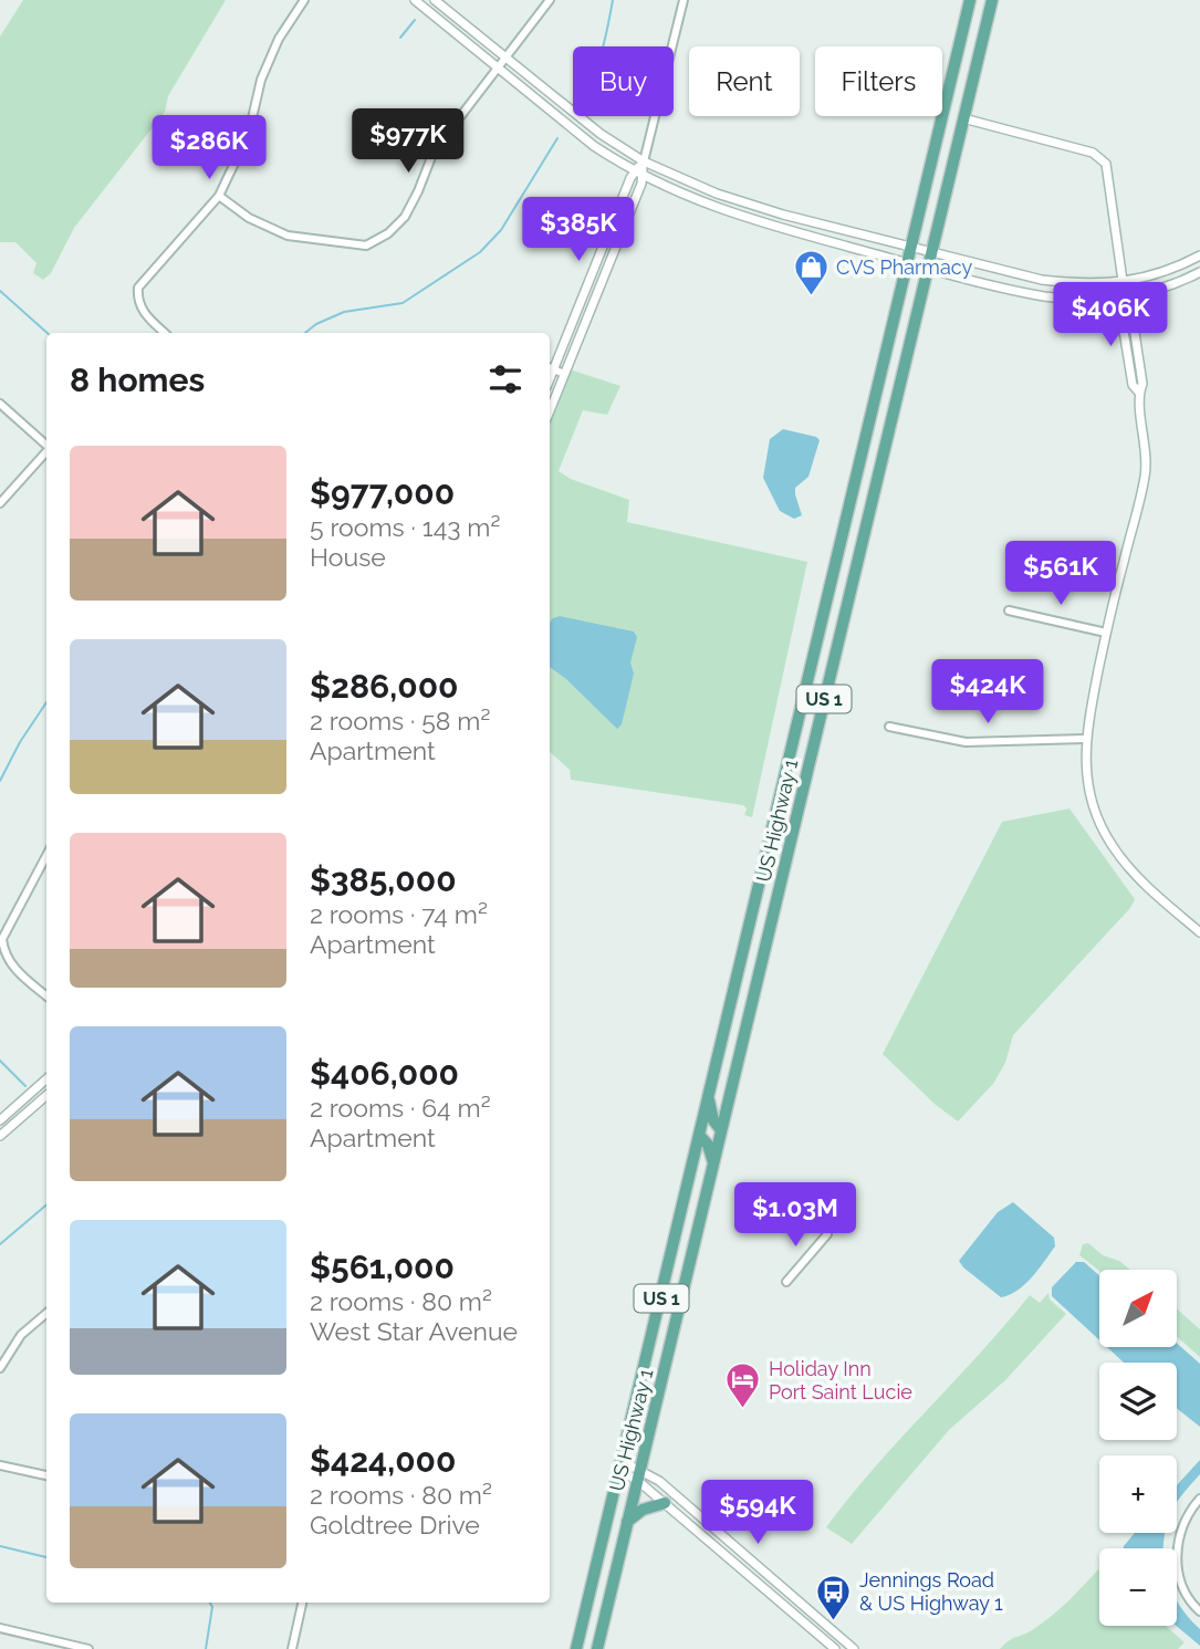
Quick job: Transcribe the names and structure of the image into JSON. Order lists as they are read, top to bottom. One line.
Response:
{"streets":{"main road":["US 1","US Highway 1"]},"places":{"shop":["CVS Pharmacy"],"hotel":["Holiday Inn Port Saint Lucie"],"bus stop":["Jennings Road & US Highway 1"]},"north":"top right","page":{"chip":["Buy","Rent","Filters"],"price":["$977K","$286K","$385K","$406K","$561K","$424K","$1.03M","$594K"],"heading":"8 homes","list":[{"name":"$977,000","note":"5 rooms · 143 m² · House"},{"name":"$286,000","note":"2 rooms · 58 m² · Apartment"},{"name":"$385,000","note":"2 rooms · 74 m² · Apartment"},{"name":"$406,000","note":"2 rooms · 64 m² · Apartment"},{"name":"$561,000","note":"2 rooms · 80 m² · West Star Avenue"},{"name":"$424,000","note":"2 rooms · 80 m² · Goldtree Drive"}],"map_buttons":["+","−"]}}
